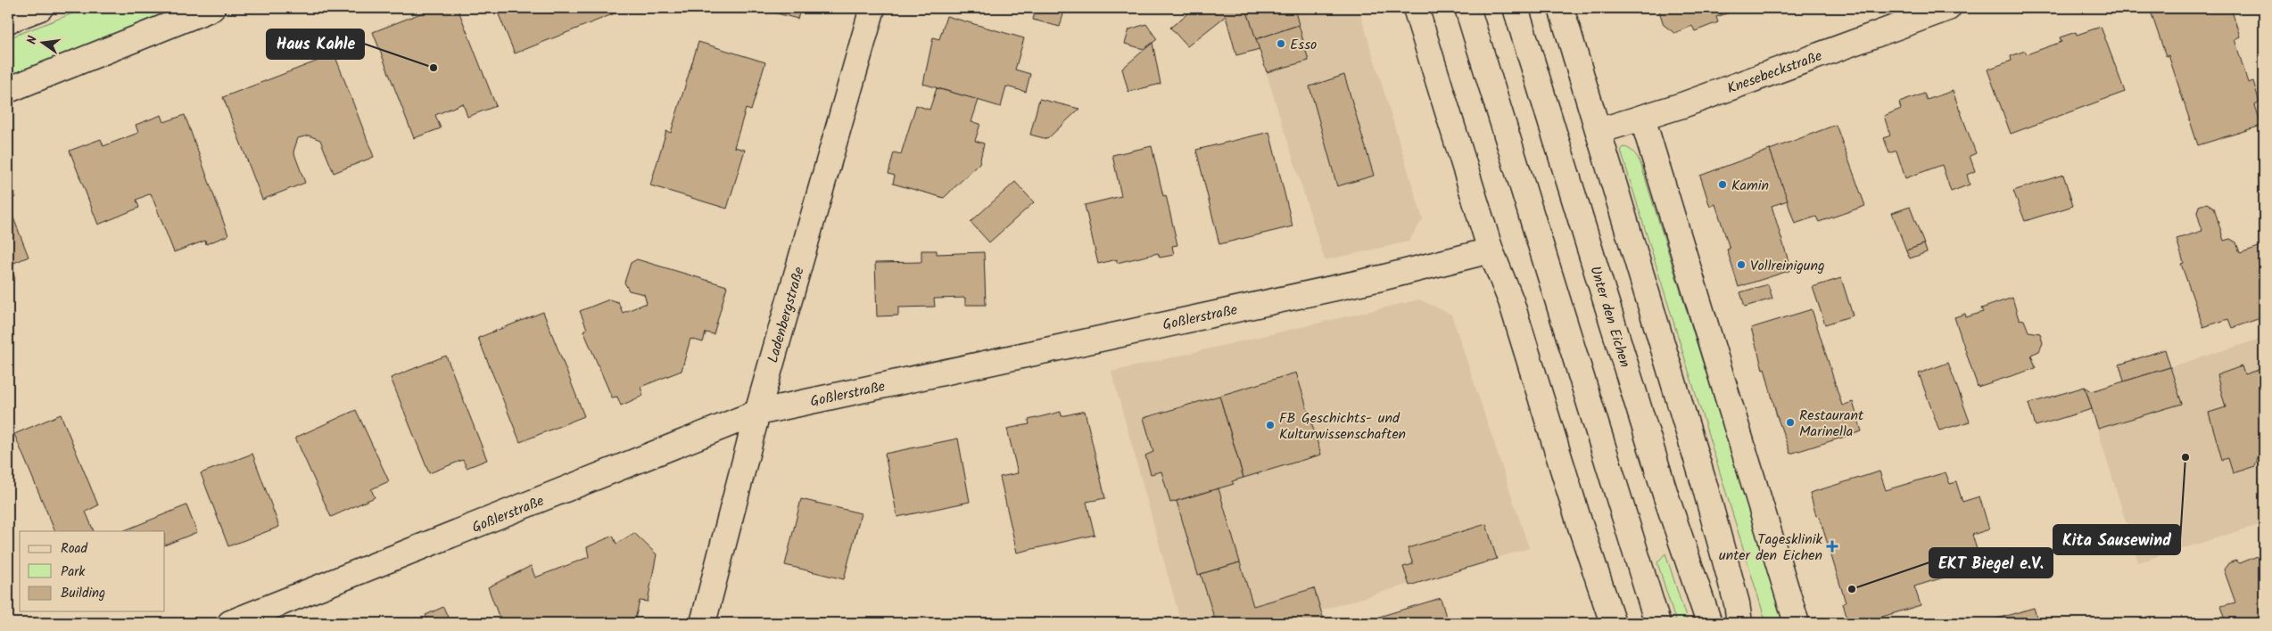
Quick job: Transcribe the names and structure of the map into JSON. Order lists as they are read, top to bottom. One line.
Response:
{"streets":{"street":["Knesebeckstraße","Ladenbergstraße","Goßlerstraße","Unter den Eichen"]},"crossings":[["Ladenbergstraße","Goßlerstraße"]],"places":{"other":["Esso","Haus Kahle","Kamin","Vollreinigung","Restaurant Marinella","FB Geschichts- und Kulturwissenschaften","Kita Sausewind","EKT Biegel e.V."],"health":["Tagesklinik unter den Eichen"]},"legend":["Road","Park","Building"],"north":"left"}
